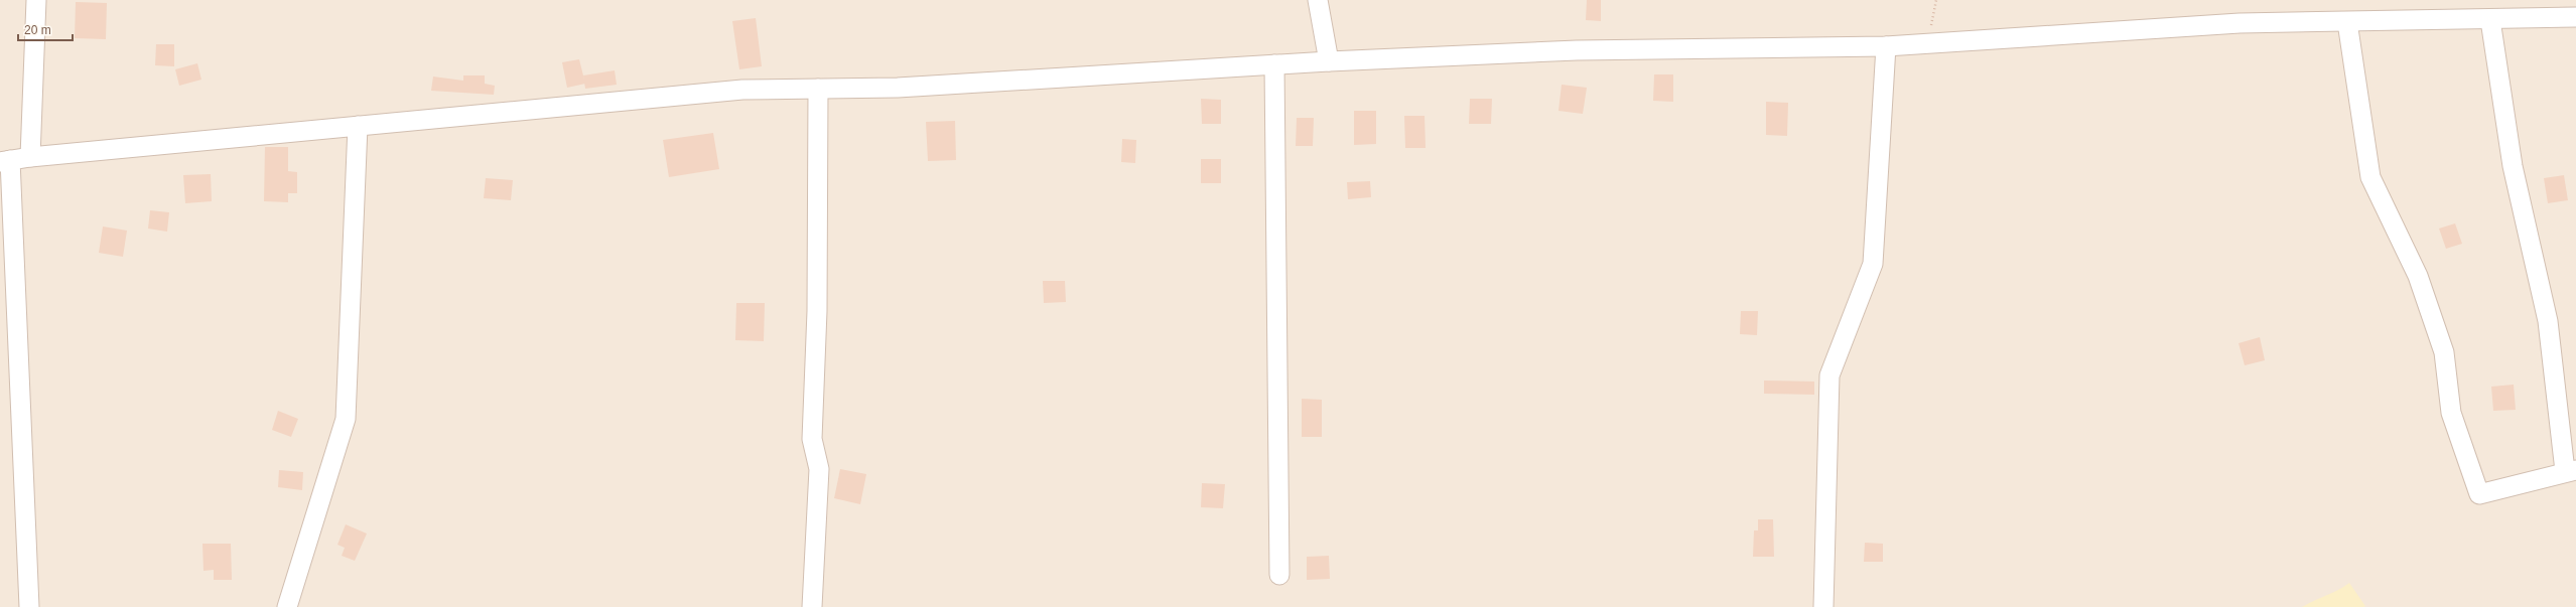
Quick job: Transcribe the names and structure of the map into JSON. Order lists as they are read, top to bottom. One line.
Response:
{"scale_bar":"20 m"}
